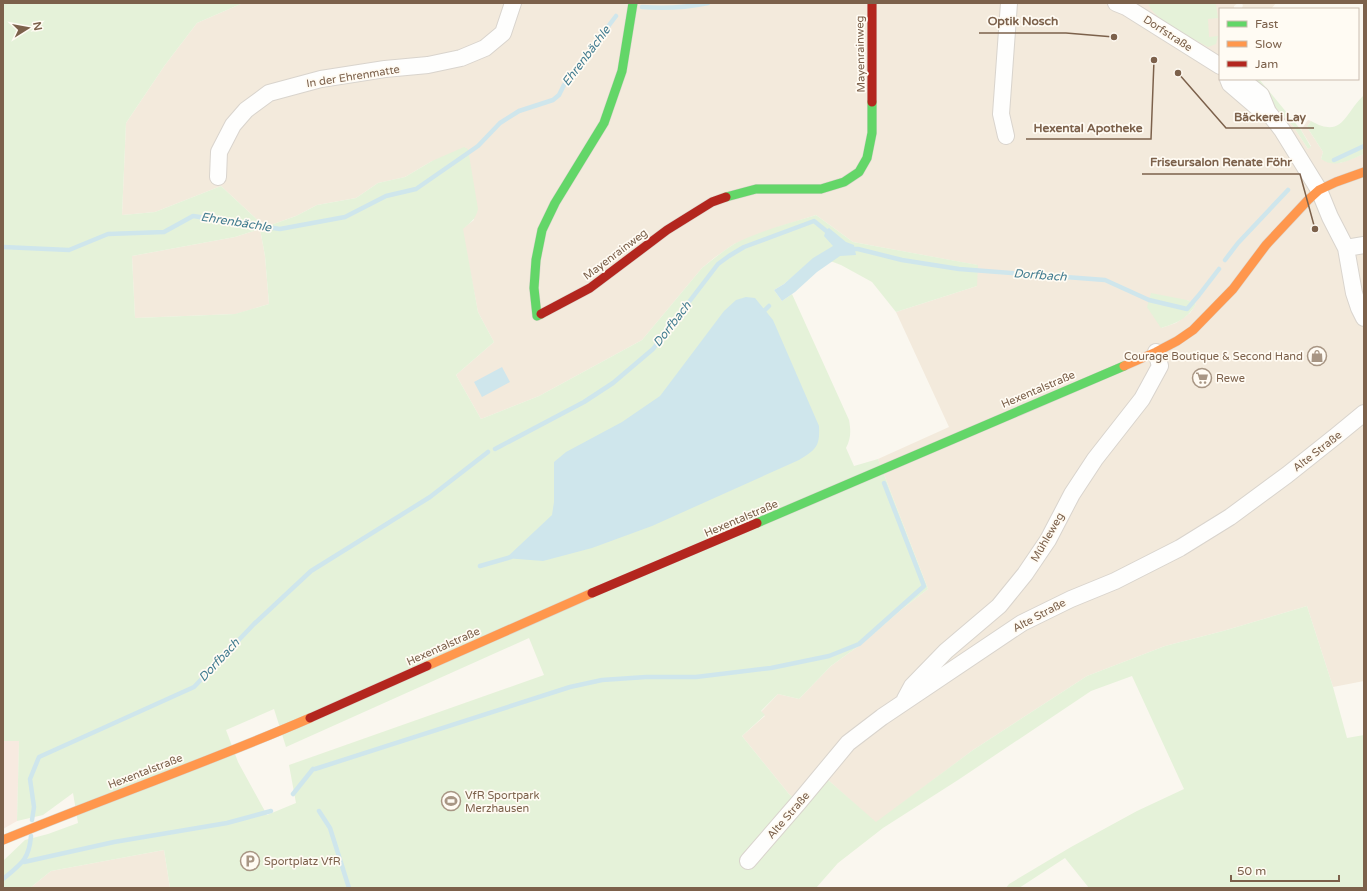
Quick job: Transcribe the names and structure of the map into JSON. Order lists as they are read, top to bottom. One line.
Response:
{"streets":{"main road":["Mayenrainweg","Hexentalstraße"],"street":["Dorfstraße","In der Ehrenmatte","Alte Straße","Mühleweg"]},"crossings":[["Hexentalstraße","Mühleweg"],["Alte Straße","Mühleweg"]],"water":["Ehrenbächle","Dorfbach"],"places":{"other":["Optik Nosch","Hexental Apotheke","Bäckerei Lay","Friseursalon Renate Föhr"],"shop":["Courage Boutique & Second Hand"],"supermarket":["Rewe"],"sports":["VfR Sportpark Merzhausen"],"parking":["Sportplatz VfR"]},"legend":["Fast","Slow","Jam"],"scale_bar":"50 m","north":"right"}
